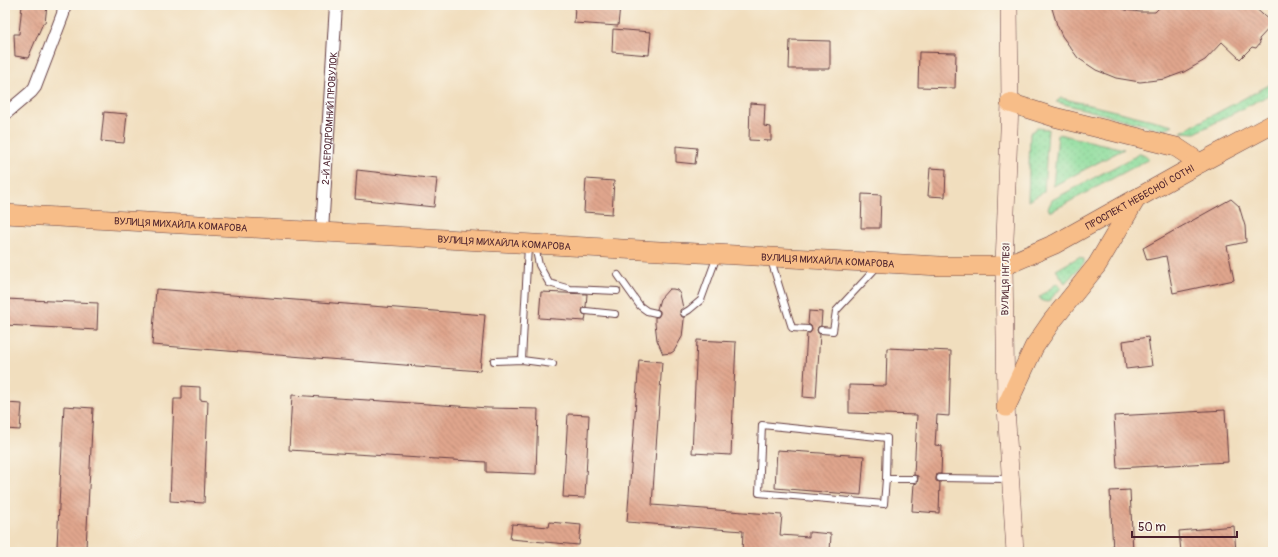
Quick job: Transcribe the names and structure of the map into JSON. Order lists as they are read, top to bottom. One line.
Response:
{"streets":{"main road":["ПРОСПЕКТ НЕБЕСНОЇ СОТНІ","ВУЛИЦЯ МИХАЙЛА КОМАРОВА","ВУЛИЦЯ ІНГЛЕЗІ"],"street":["2-Й АЕРОДРОМНИЙ ПРОВУЛОК"]},"crossings":[["2-Й АЕРОДРОМНИЙ ПРОВУЛОК","ВУЛИЦЯ МИХАЙЛА КОМАРОВА"],["ПРОСПЕКТ НЕБЕСНОЇ СОТНІ","ВУЛИЦЯ МИХАЙЛА КОМАРОВА"],["ПРОСПЕКТ НЕБЕСНОЇ СОТНІ","ВУЛИЦЯ ІНГЛЕЗІ"],["ВУЛИЦЯ МИХАЙЛА КОМАРОВА","ВУЛИЦЯ ІНГЛЕЗІ"]],"scale_bar":"50 m"}
